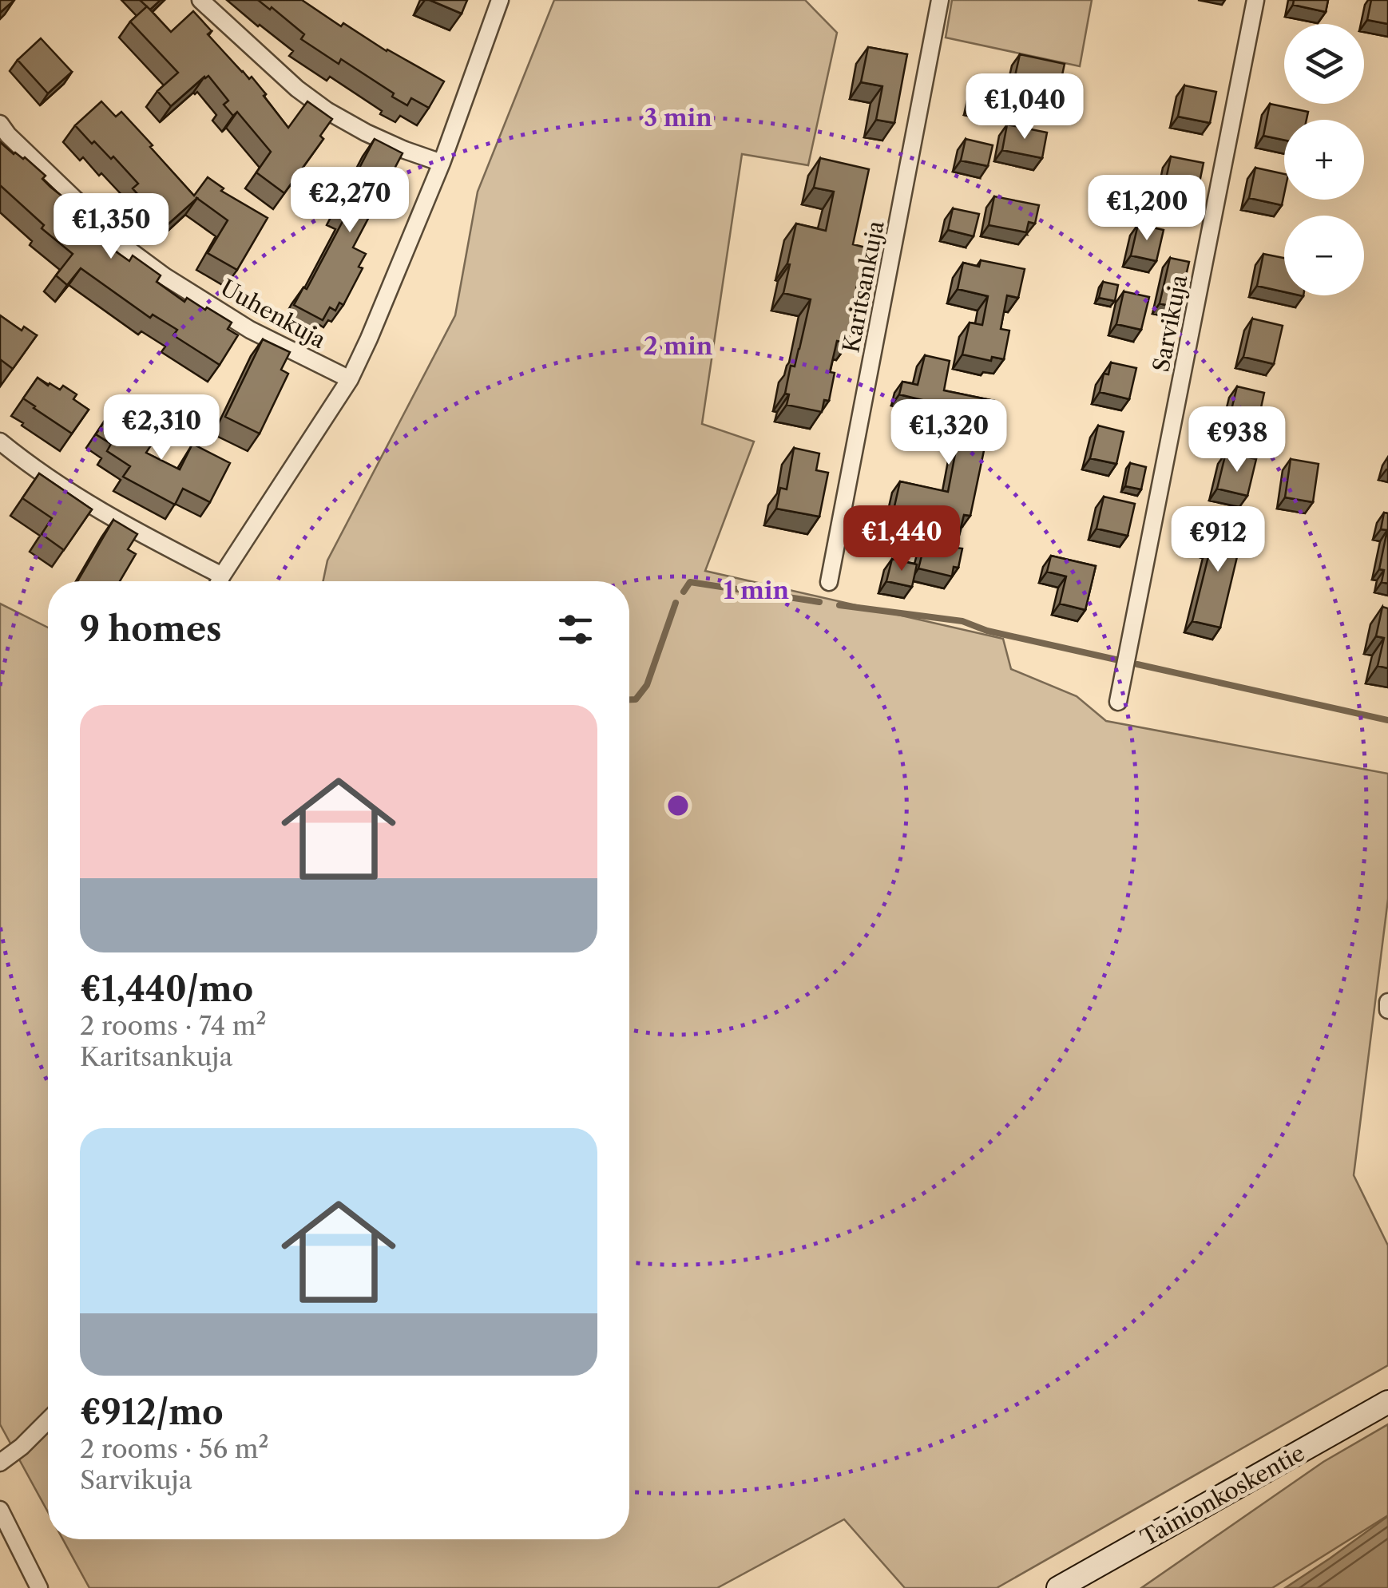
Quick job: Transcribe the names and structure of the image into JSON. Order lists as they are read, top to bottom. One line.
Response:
{"streets":{"main road":["Tainionkoskentie"],"street":["Karitsankuja","Uuhenkuja","Sarvikuja"]},"page":{"map_buttons":["+","−"],"price":["€1,040","€2,270","€1,200","€1,350","€2,310","€1,320","€938","€1,440","€912"],"heading":"9 homes","list":[{"name":"€1,440/mo","note":"2 rooms · 74 m² · Karitsankuja"},{"name":"€912/mo","note":"2 rooms · 56 m² · Sarvikuja"}]},"rings":["3 min","2 min","1 min"]}
